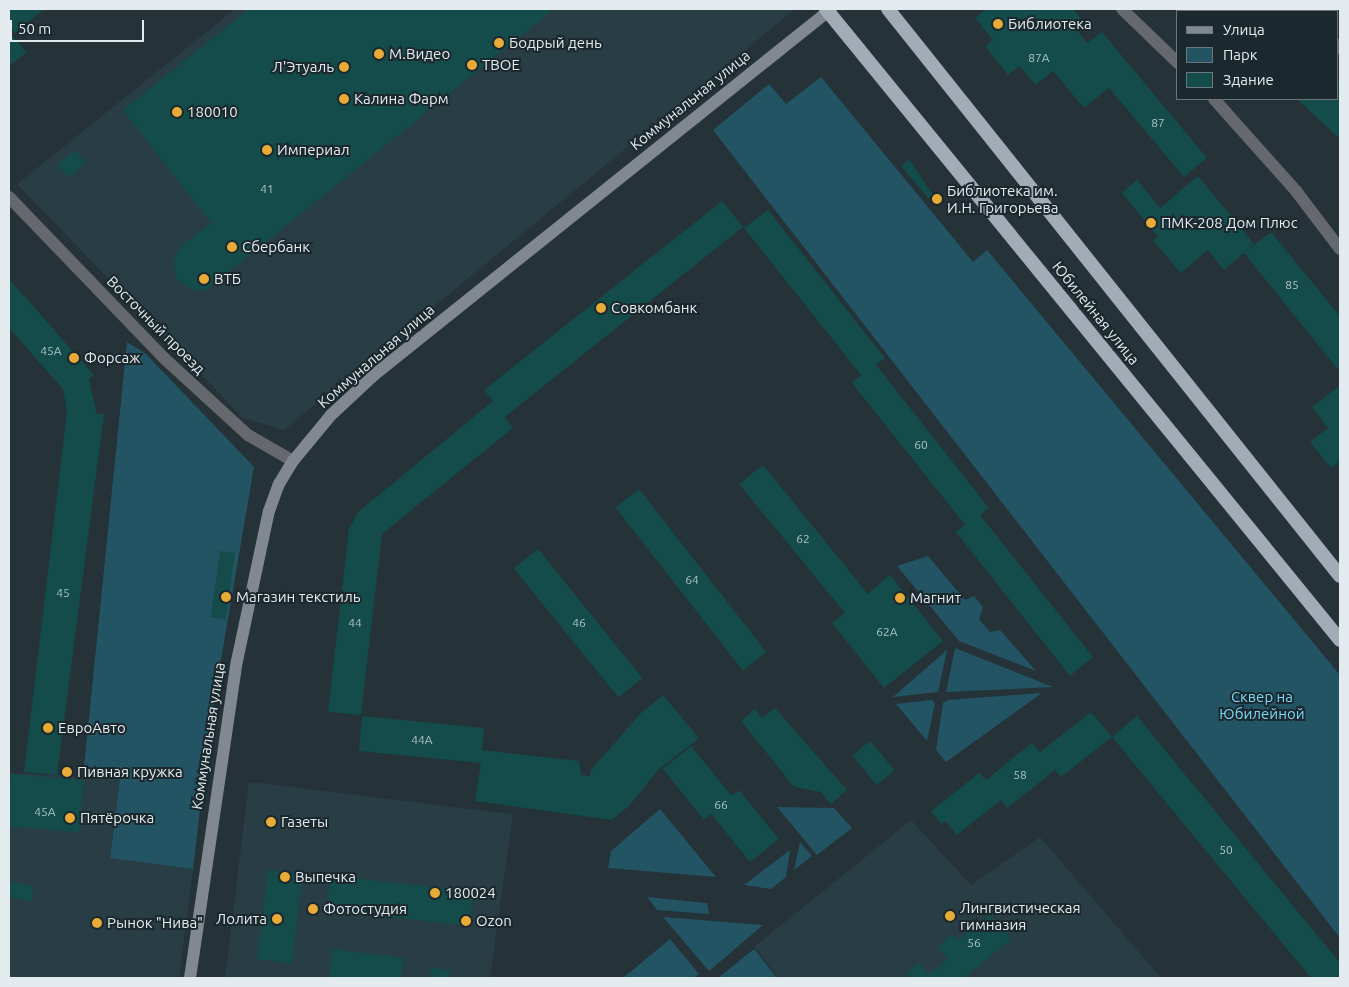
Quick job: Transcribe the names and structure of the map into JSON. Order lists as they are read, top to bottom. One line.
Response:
{"streets":{"highway":["Юбилейная улица"],"main road":["Коммунальная улица"],"street":["Восточный проезд"]},"crossings":[["Коммунальная улица","Юбилейная улица"],["Коммунальная улица","Восточный проезд"]],"parks":["Сквер на Юбилейной"],"places":["Библиотека","Бодрый день","М.Видео","ТВОЕ","Л'Этуаль","Калина Фарм","180010","Империал","Библиотека им. И.Н. Григорьева","ПМК-208 Дом Плюс","Сбербанк","ВТБ","Совкомбанк","Форсаж","Магазин текстиль","Магнит","ЕвроАвто","Пивная кружка","Пятёрочка","Газеты","Выпечка","180024","Фотостудия","Лингвистическая гимназия","Лолита","Ozon","Рынок \"Нива\""],"house_numbers":["87А","87","41","85","45А","60","62","64","45","44","46","62А","44А","58","66","45А","50","56"],"legend":["Улица","Парк","Здание"],"scale_bar":"50 m"}
